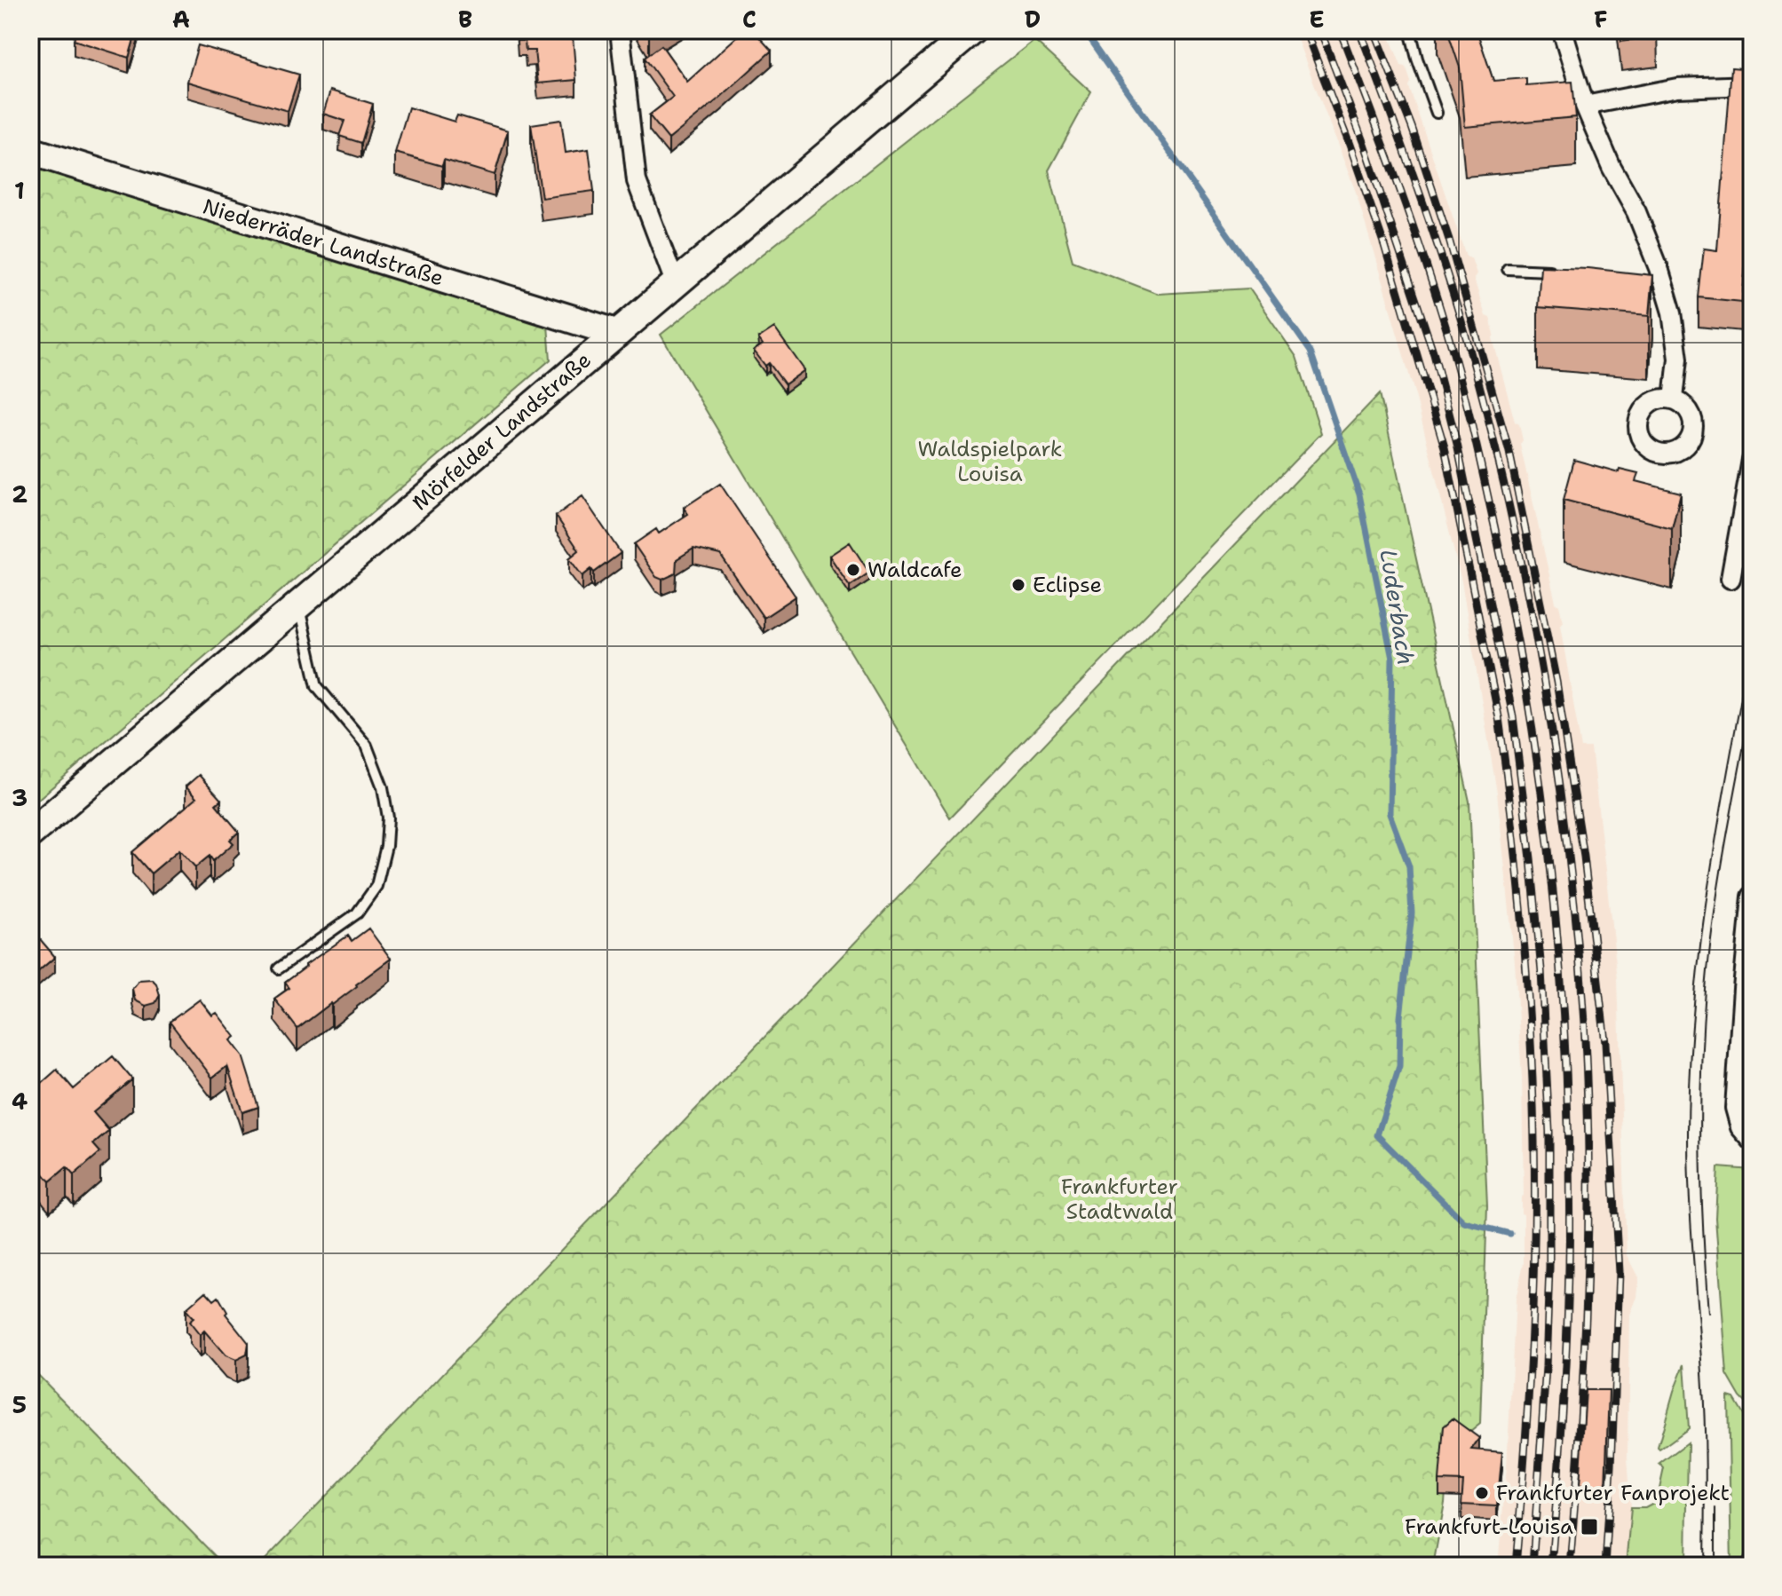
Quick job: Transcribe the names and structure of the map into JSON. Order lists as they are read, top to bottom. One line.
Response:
{"streets":{"main road":["Niederräder Landstraße","Mörfelder Landstraße"]},"crossings":[["Niederräder Landstraße","Mörfelder Landstraße"]],"water":["Luderbach"],"parks":["Waldspielpark Louisa","Frankfurter Stadtwald"],"places":{"other":["Waldcafe","Eclipse","Frankfurter Fanprojekt"],"transit":["Frankfurt-Louisa"]},"grid":{"columns":["A","B","C","D","E","F"],"rows":["1","2","3","4","5"]}}
